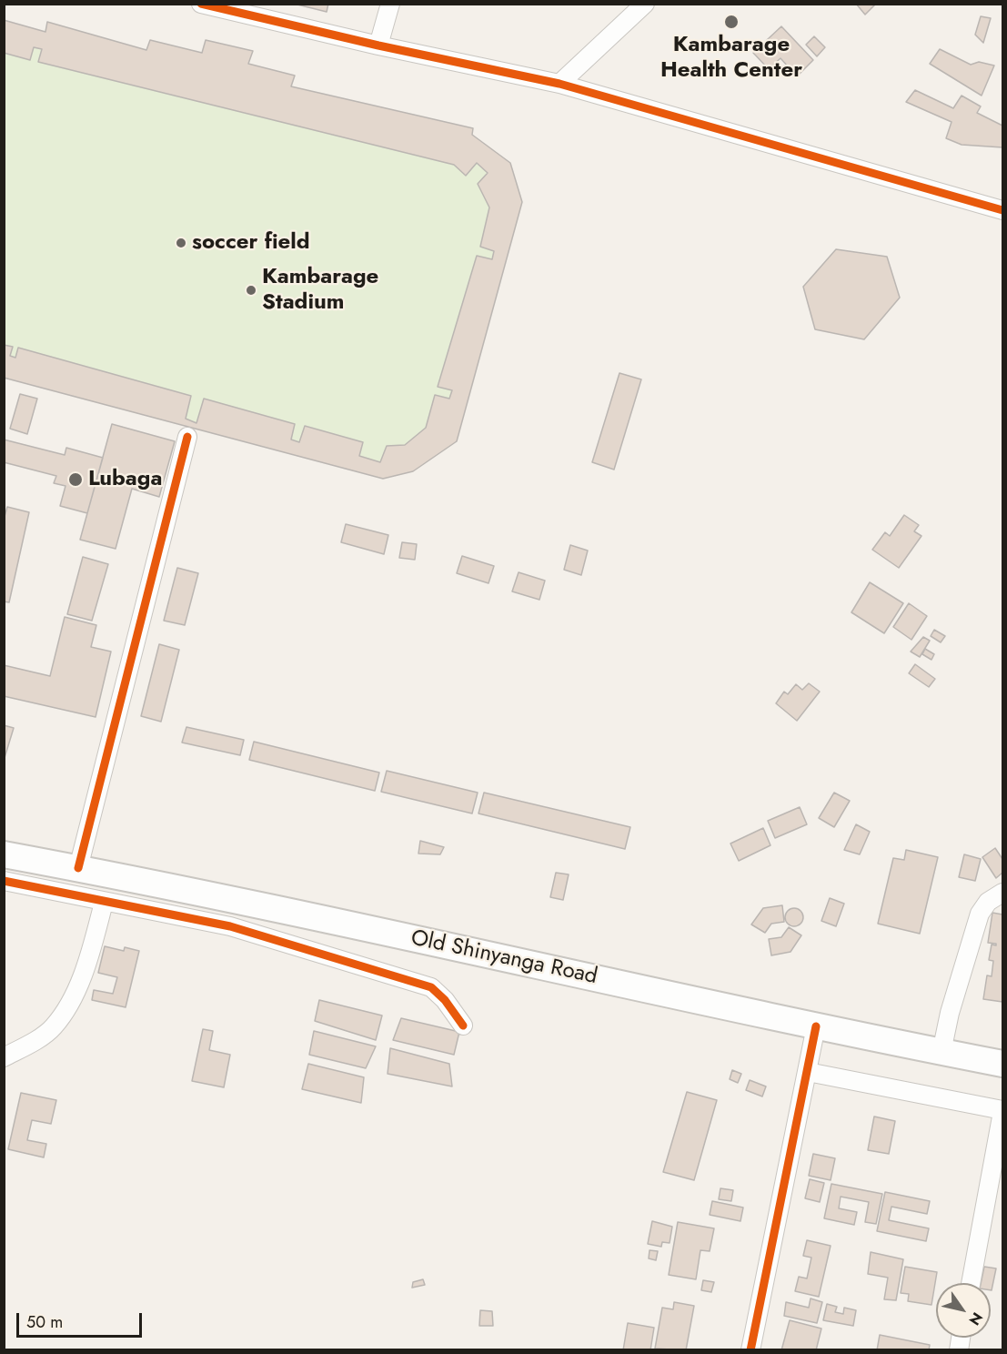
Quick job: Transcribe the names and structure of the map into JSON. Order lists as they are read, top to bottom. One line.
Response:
{"streets":{"main road":["Old Shinyanga Road"]},"places":["Kambarage Health Center","soccer field","Kambarage Stadium","Lubaga"],"scale_bar":"50 m","north":"bottom right"}
